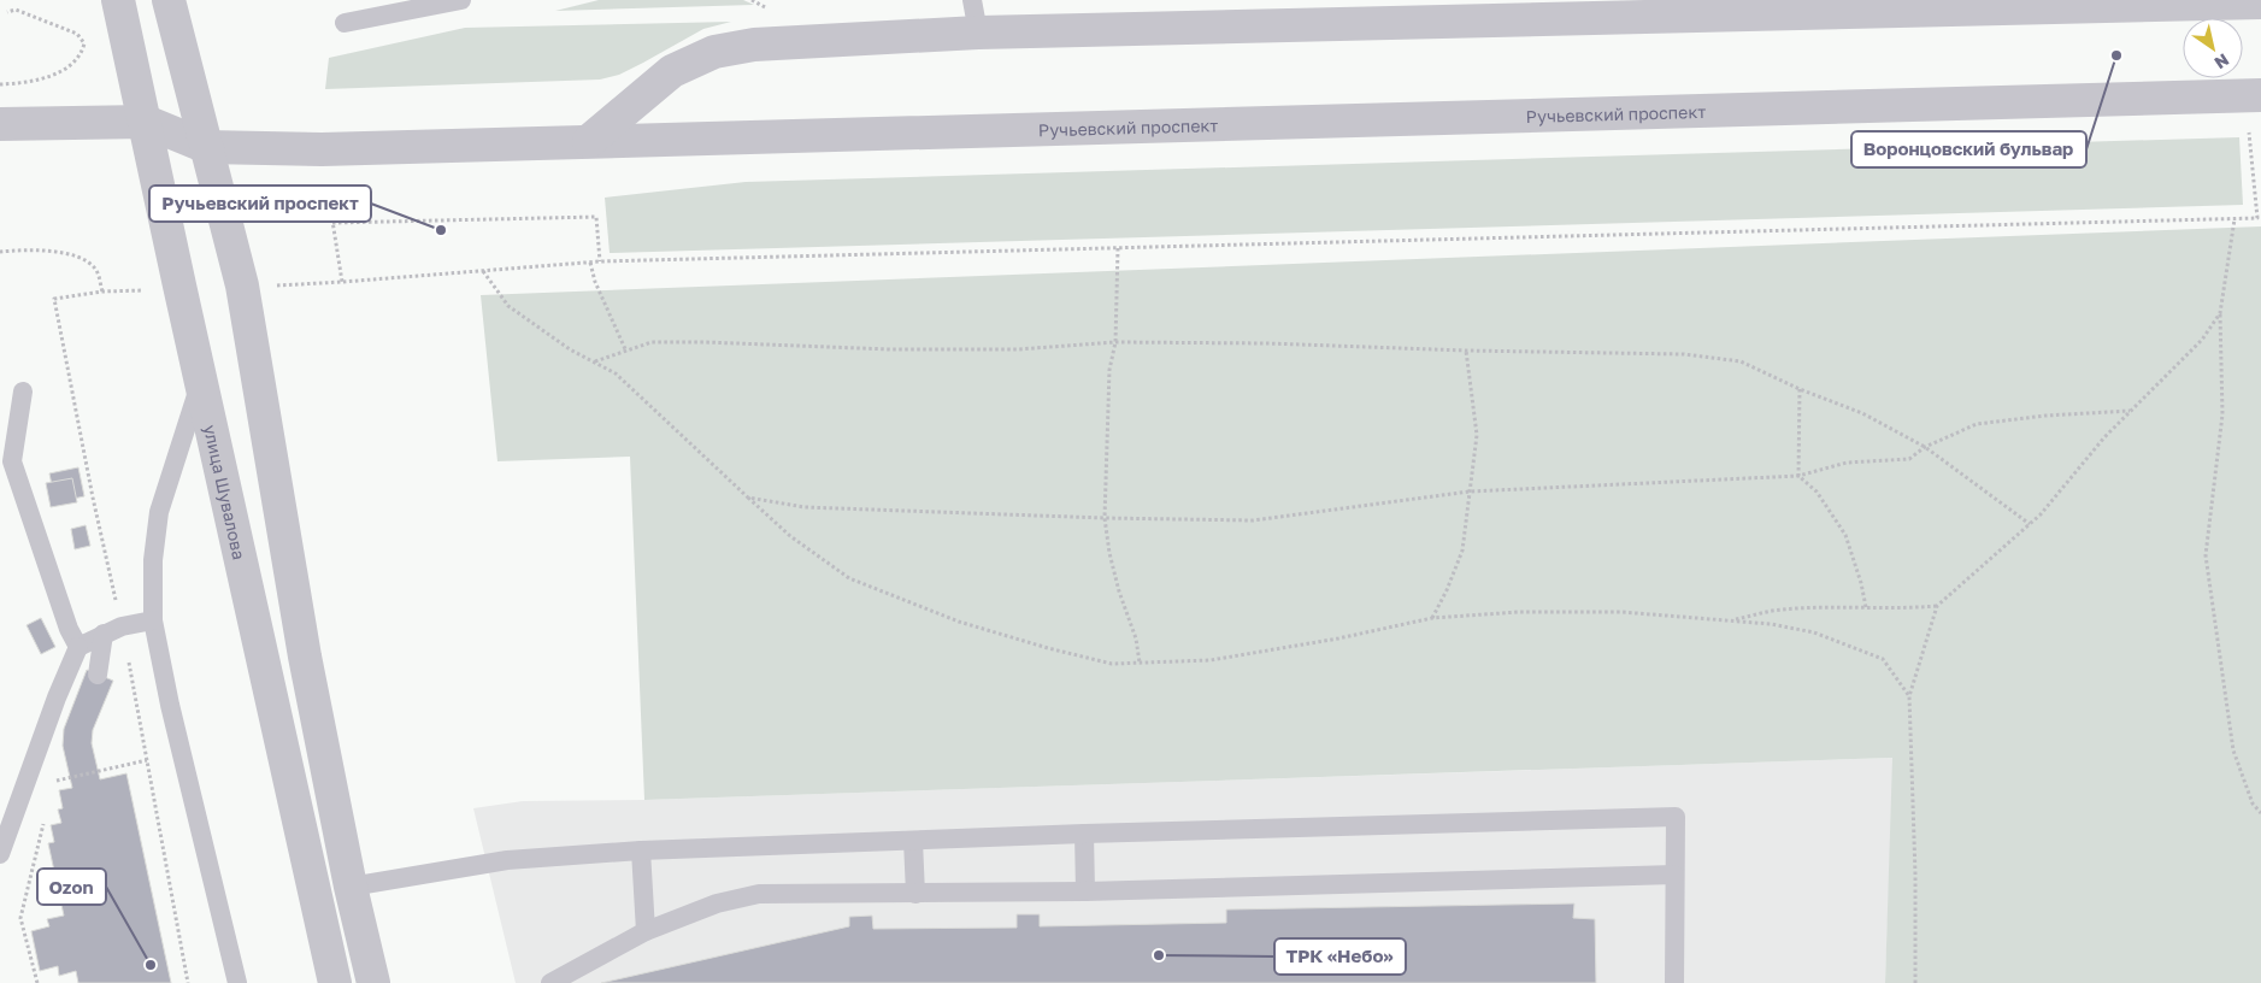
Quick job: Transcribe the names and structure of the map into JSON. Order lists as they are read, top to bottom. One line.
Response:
{"streets":{"street":["Ручьевский проспект","улица Шувалова"]},"crossings":[["Ручьевский проспект","улица Шувалова"]],"places":["Воронцовский бульвар","Ручьевский проспект","ТРК «Небо»","Ozon"],"north":"bottom right"}
